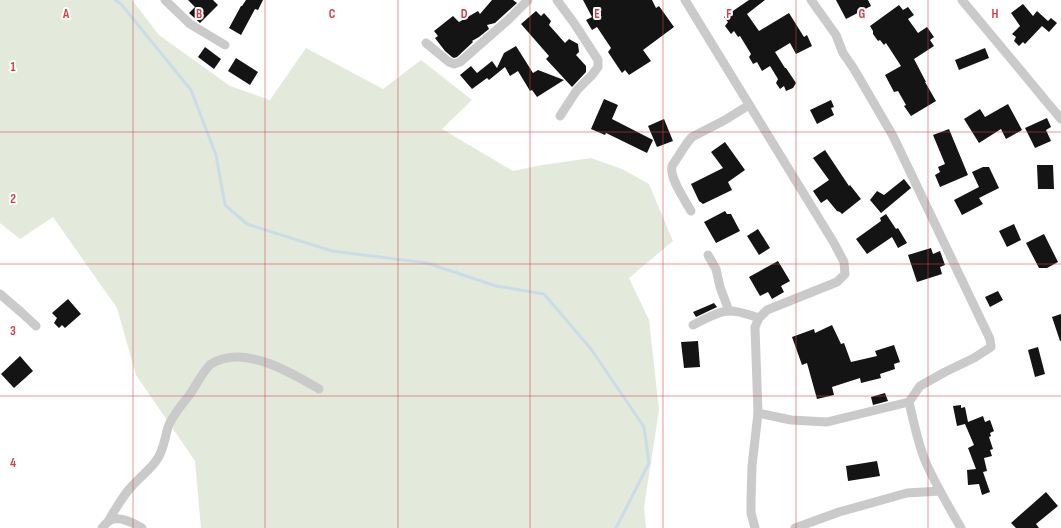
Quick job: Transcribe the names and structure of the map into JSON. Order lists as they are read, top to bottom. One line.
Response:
{"grid":{"columns":["A","B","C","D","E","F","G","H"],"rows":["1","2","3","4"]}}
